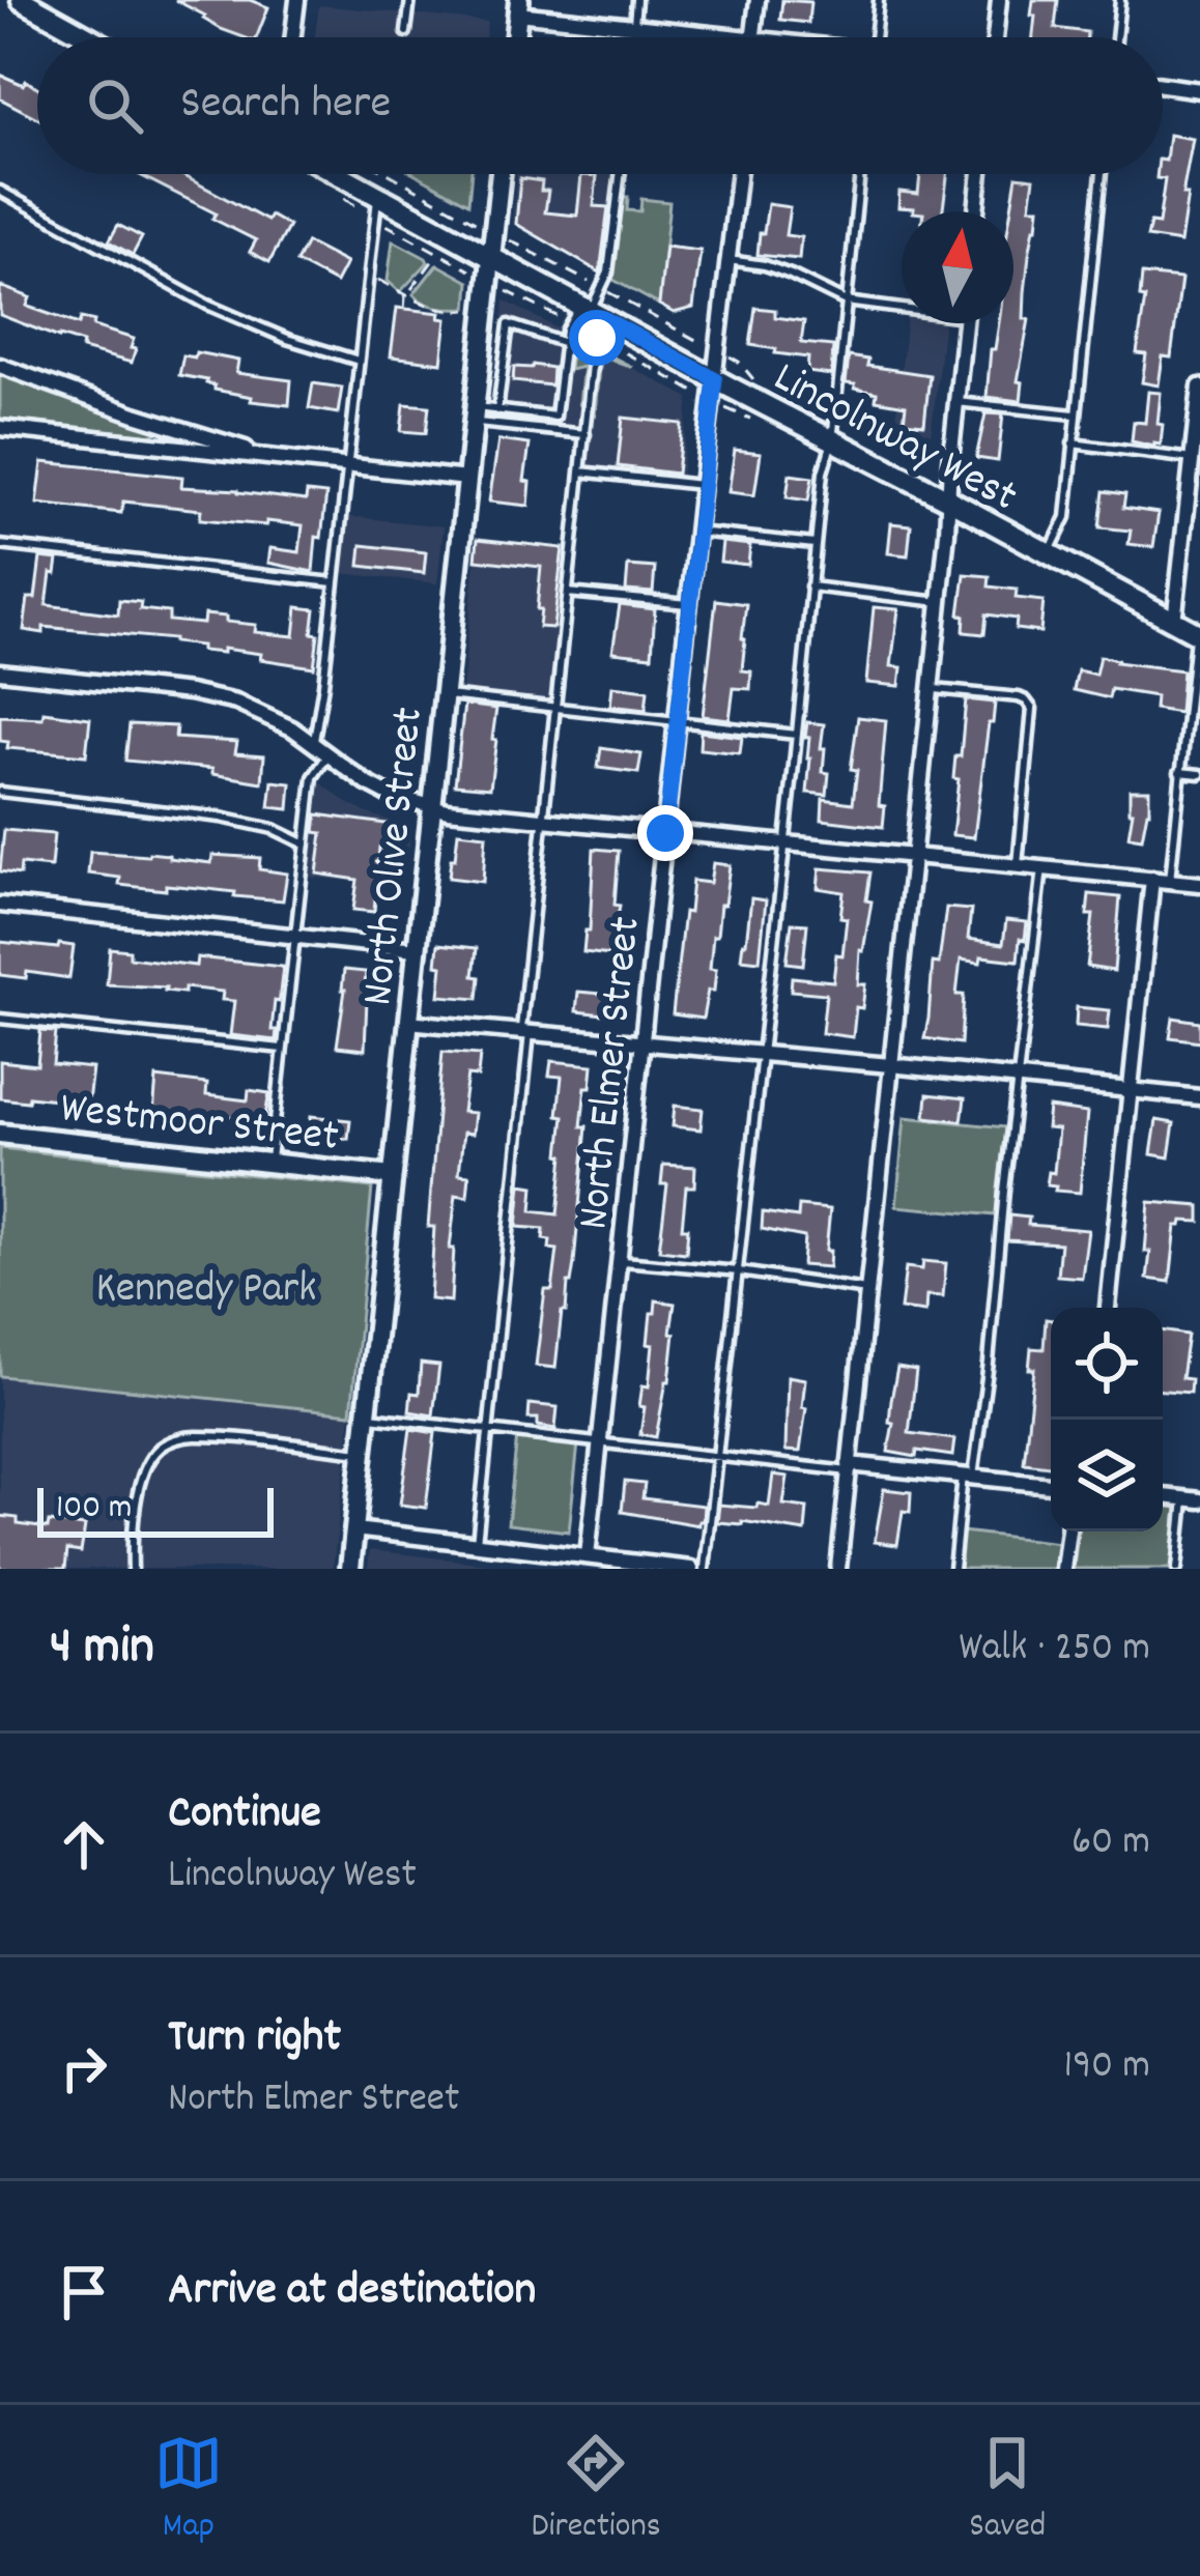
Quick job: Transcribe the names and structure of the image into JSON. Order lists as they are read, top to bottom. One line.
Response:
{"streets":{"main road":["Lincolnway West"],"street":["North Olive Street","North Elmer Street","Westmoor Street"]},"crossings":[["Lincolnway West","North Olive Street"],["Lincolnway West","North Elmer Street"],["North Olive Street","Westmoor Street"]],"parks":["Kennedy Park"],"scale_bar":"100 m","north":"top","page":{"search":"Search here","scale":"100 m","heading":["4 min","Walk · 250 m"],"list":[["Continue","Lincolnway West","60 m"],["Turn right","North Elmer Street","190 m"],"Arrive at destination"],"nav":["Map","Directions","Saved"]}}
